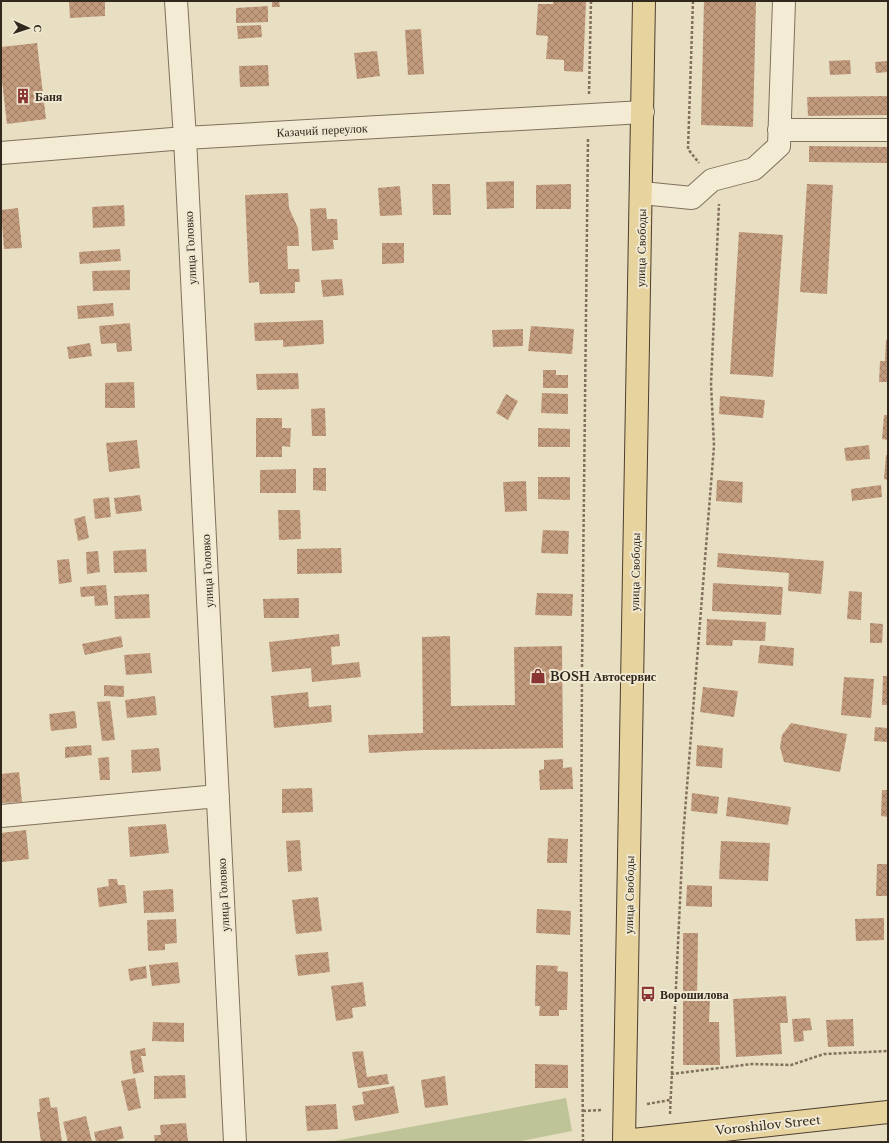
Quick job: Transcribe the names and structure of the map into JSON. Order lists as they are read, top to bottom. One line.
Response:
{"streets":{"main road":["улица Свободы","Voroshilov Street"],"street":["Казачий переулок","улица Головко"]},"crossings":[["Казачий переулок","улица Головко"],["Казачий переулок","улица Свободы"],["улица Свободы","Voroshilov Street"]],"places":{"building":["Баня"],"shop":["BOSH Автосервис"],"bus stop":["Ворошилова"]},"north":"right"}
